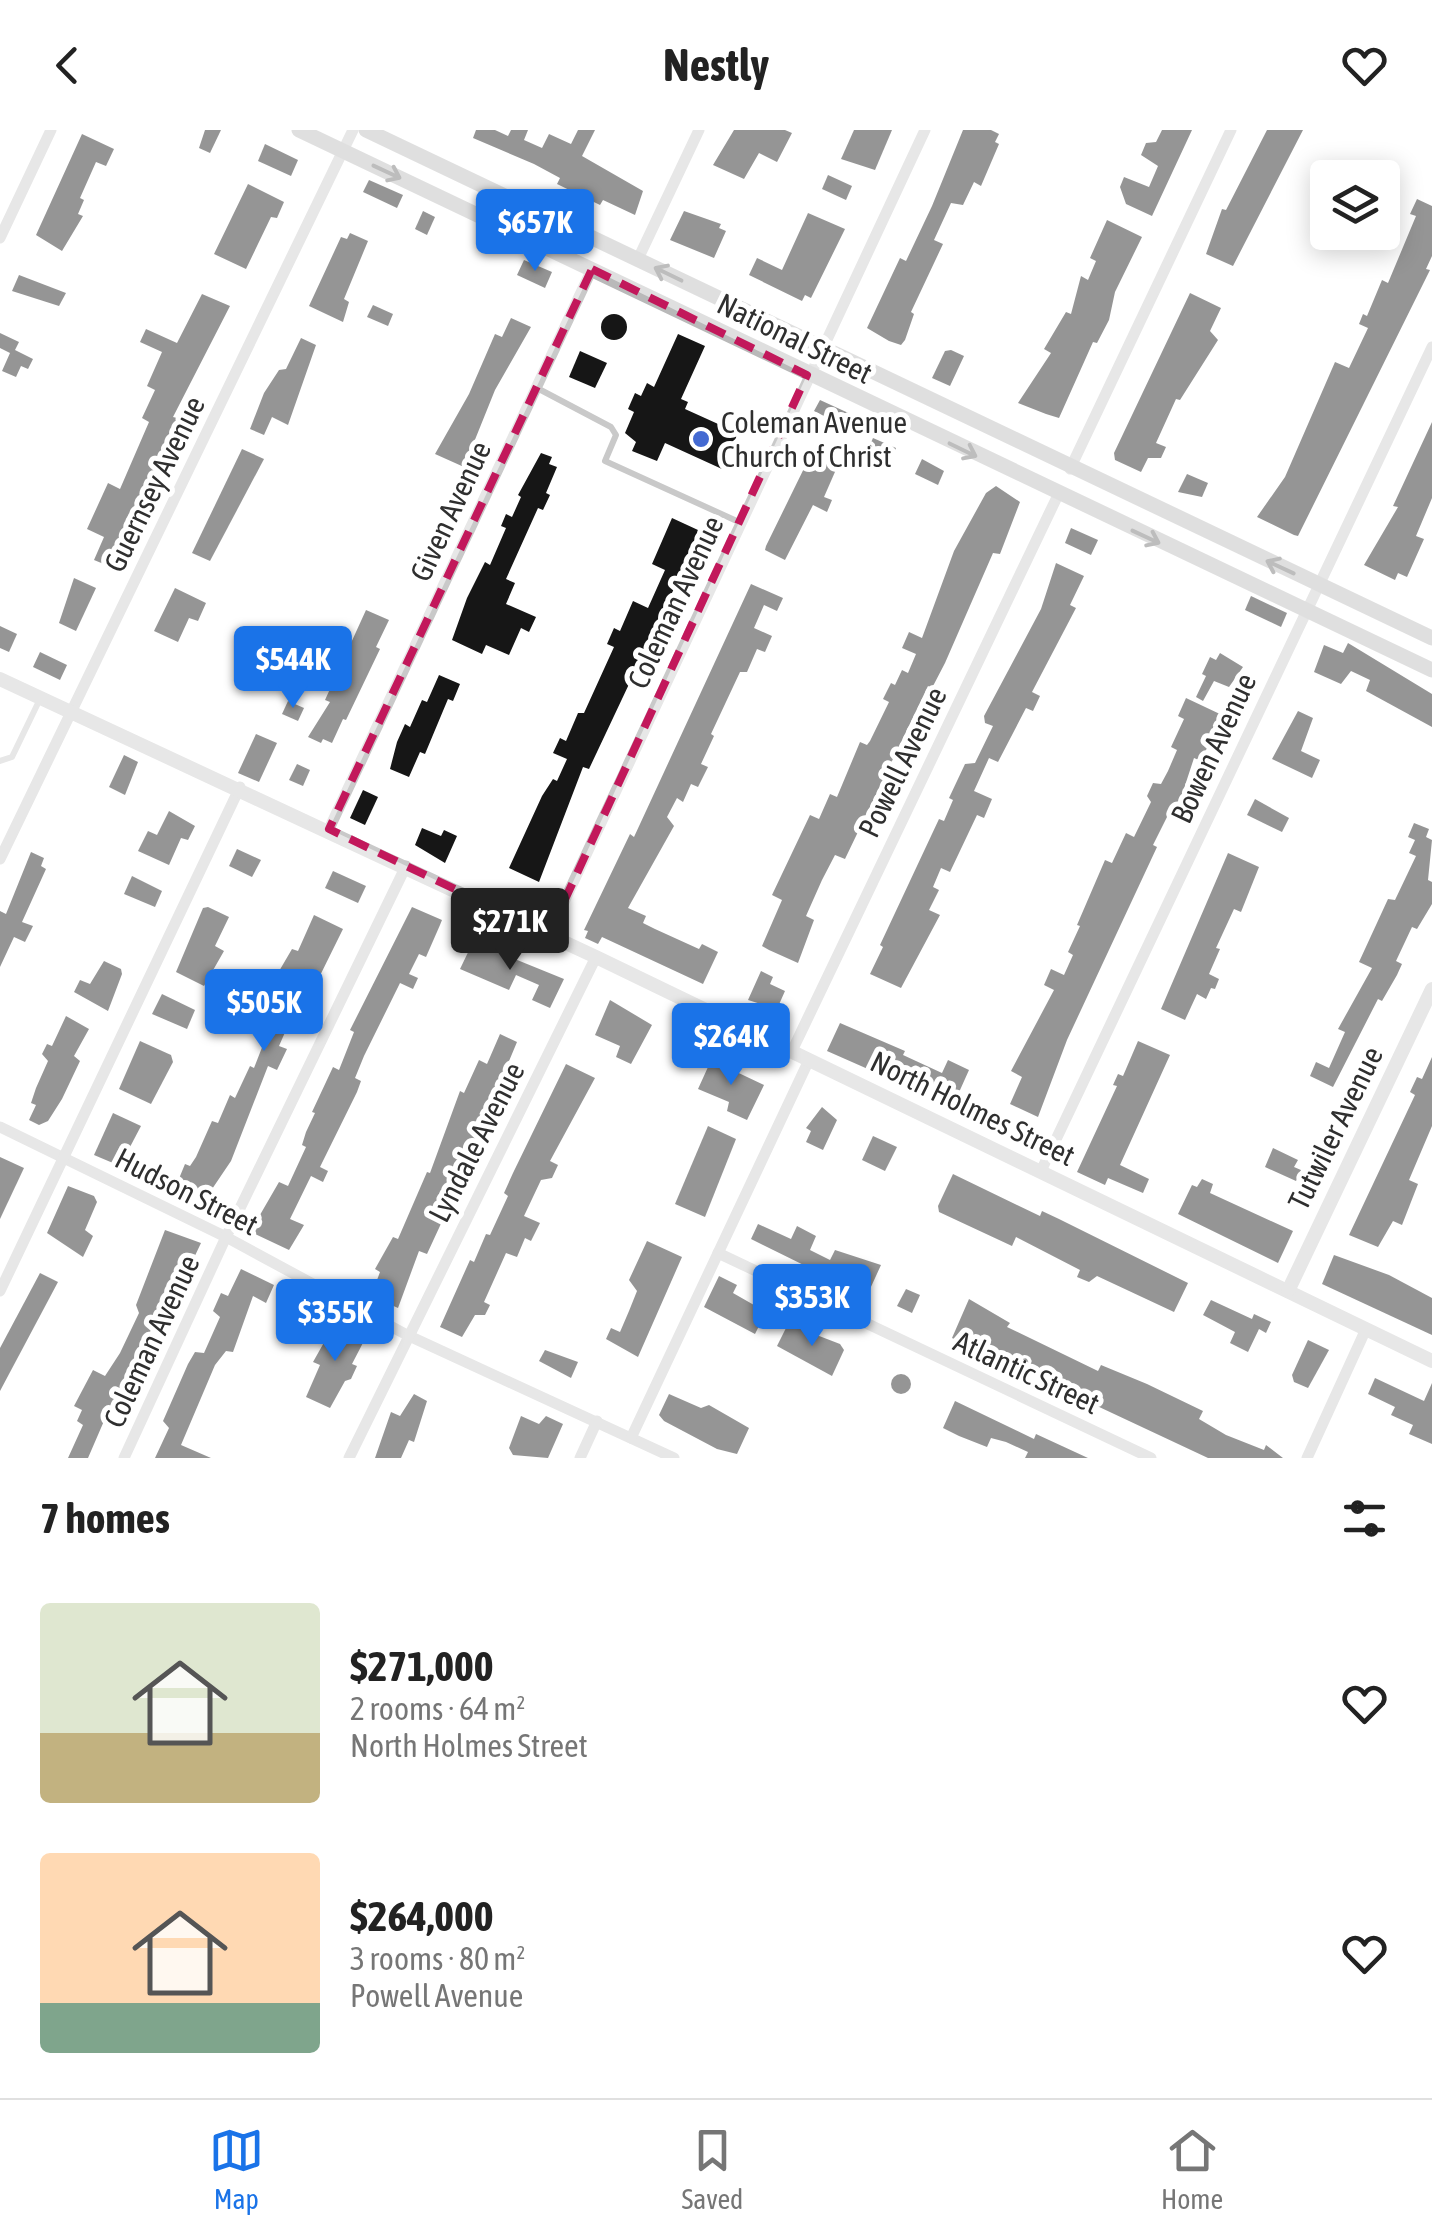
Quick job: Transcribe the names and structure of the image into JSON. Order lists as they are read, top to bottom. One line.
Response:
{"streets":{"main road":["National Street"],"street":["Guernsey Avenue","Given Avenue","Coleman Avenue","Bowen Avenue","Powell Avenue","North Holmes Street","Tutwiler Avenue","Lyndale Avenue","Hudson Street","Atlantic Street"]},"crossings":[["National Street","Guernsey Avenue"],["National Street","Given Avenue"],["National Street","Coleman Avenue"],["National Street","Bowen Avenue"],["National Street","Powell Avenue"],["Guernsey Avenue","North Holmes Street"],["Given Avenue","North Holmes Street"],["Coleman Avenue","North Holmes Street"],["Coleman Avenue","Hudson Street"],["Bowen Avenue","North Holmes Street"],["Powell Avenue","North Holmes Street"],["North Holmes Street","Tutwiler Avenue"],["North Holmes Street","Lyndale Avenue"],["Lyndale Avenue","Hudson Street"]],"places":["Coleman Avenue Church of Christ"],"page":{"header":"Nestly","price":["$657K","$544K","$271K","$505K","$264K","$353K","$355K"],"heading":"7 homes","list":[{"name":"$271,000","note":"2 rooms · 64 m² · North Holmes Street"},{"name":"$264,000","note":"3 rooms · 80 m² · Powell Avenue"}],"tabs":["Map","Saved","Home"]}}
